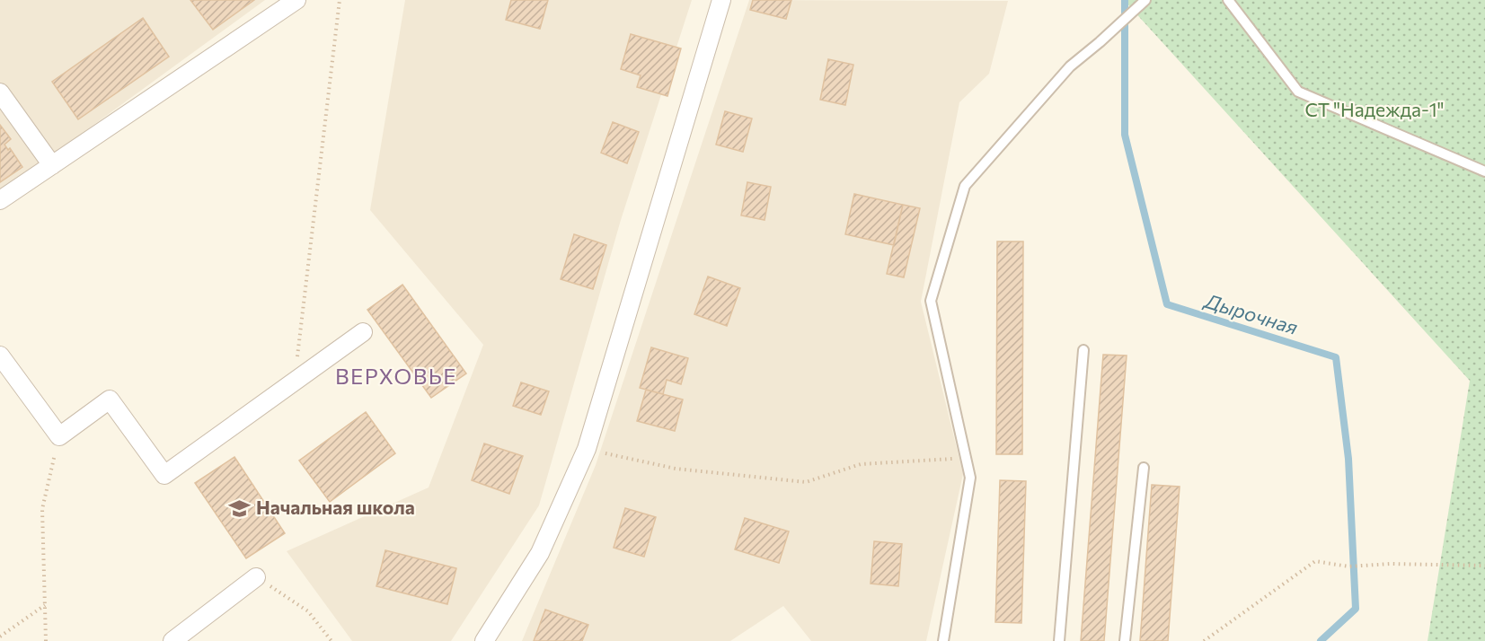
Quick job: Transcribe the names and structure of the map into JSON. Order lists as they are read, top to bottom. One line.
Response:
{"districts":["ВЕРХОВЬЕ"],"water":["Дырочная"],"parks":["СТ \"Надежда-1\""],"places":{"school or university":["Начальная школа"]}}
